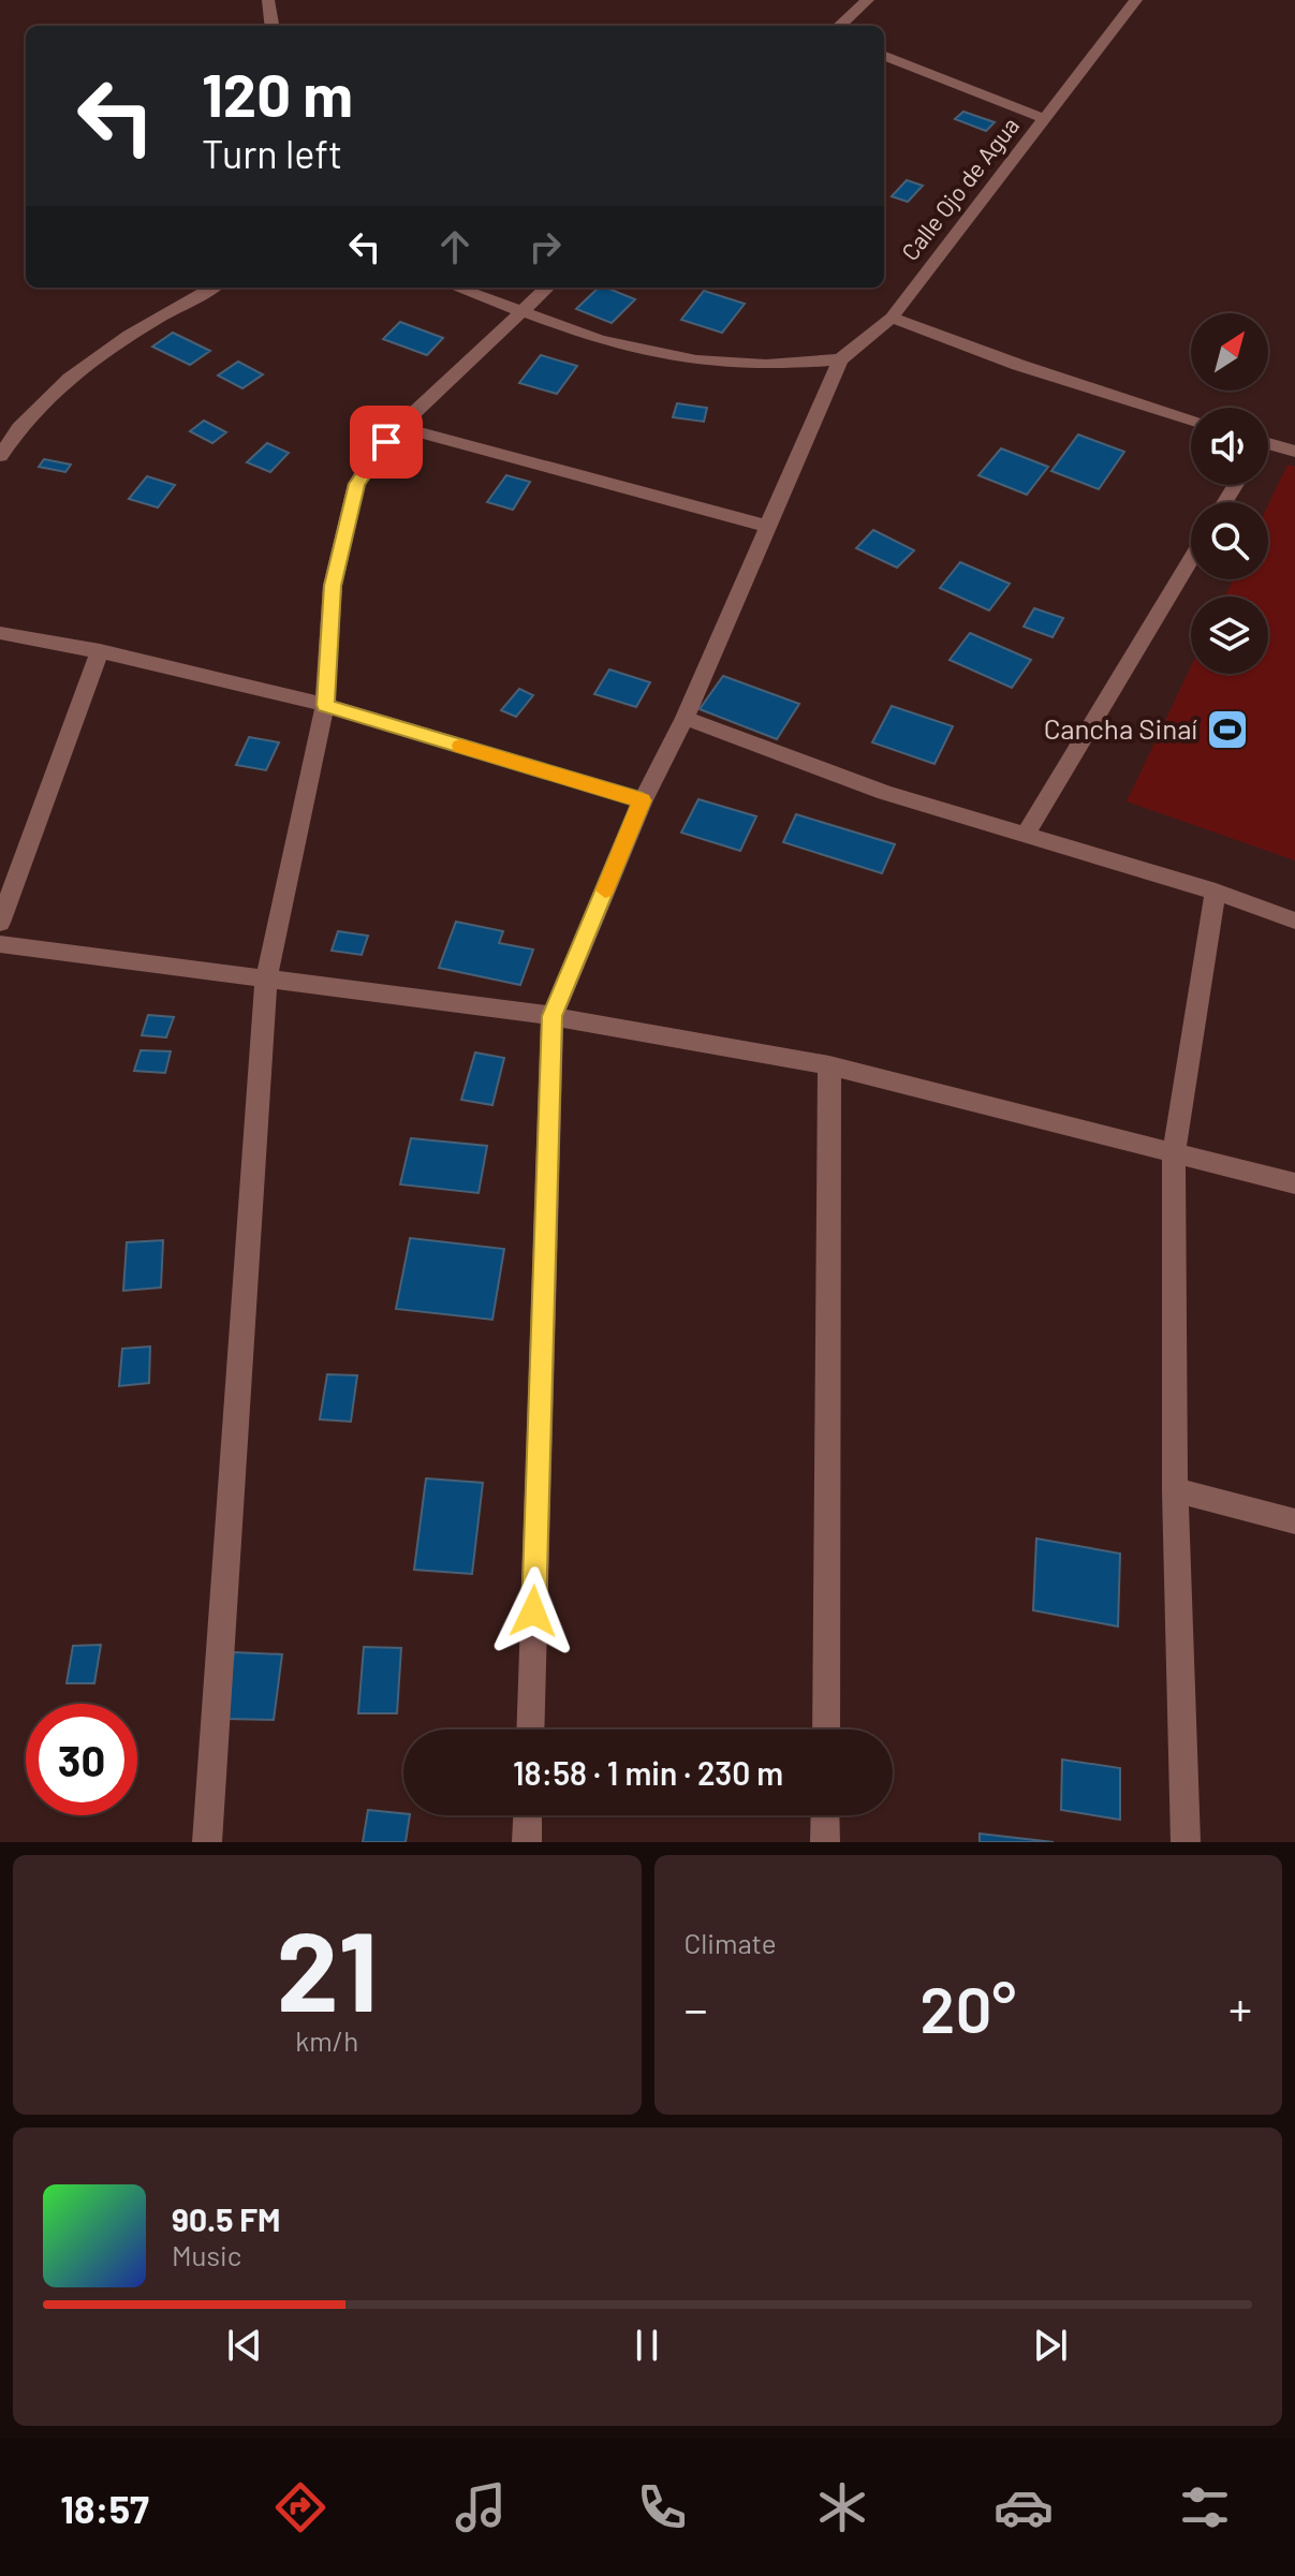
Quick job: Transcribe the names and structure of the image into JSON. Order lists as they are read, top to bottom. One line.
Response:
{"streets":{"street":["Calle Ojo de Agua"]},"places":{"sports":["Cancha Sinaí"]},"north":"top right","page":{"turn":["120 m","Turn left"],"limit":"30","trip":"18:58 · 1 min · 230 m","tile":[["21","km/h"],"Climate"],"heat":["−","20°","+"],"song":["90.5 FM","Music"],"tabs":"18:57"}}
